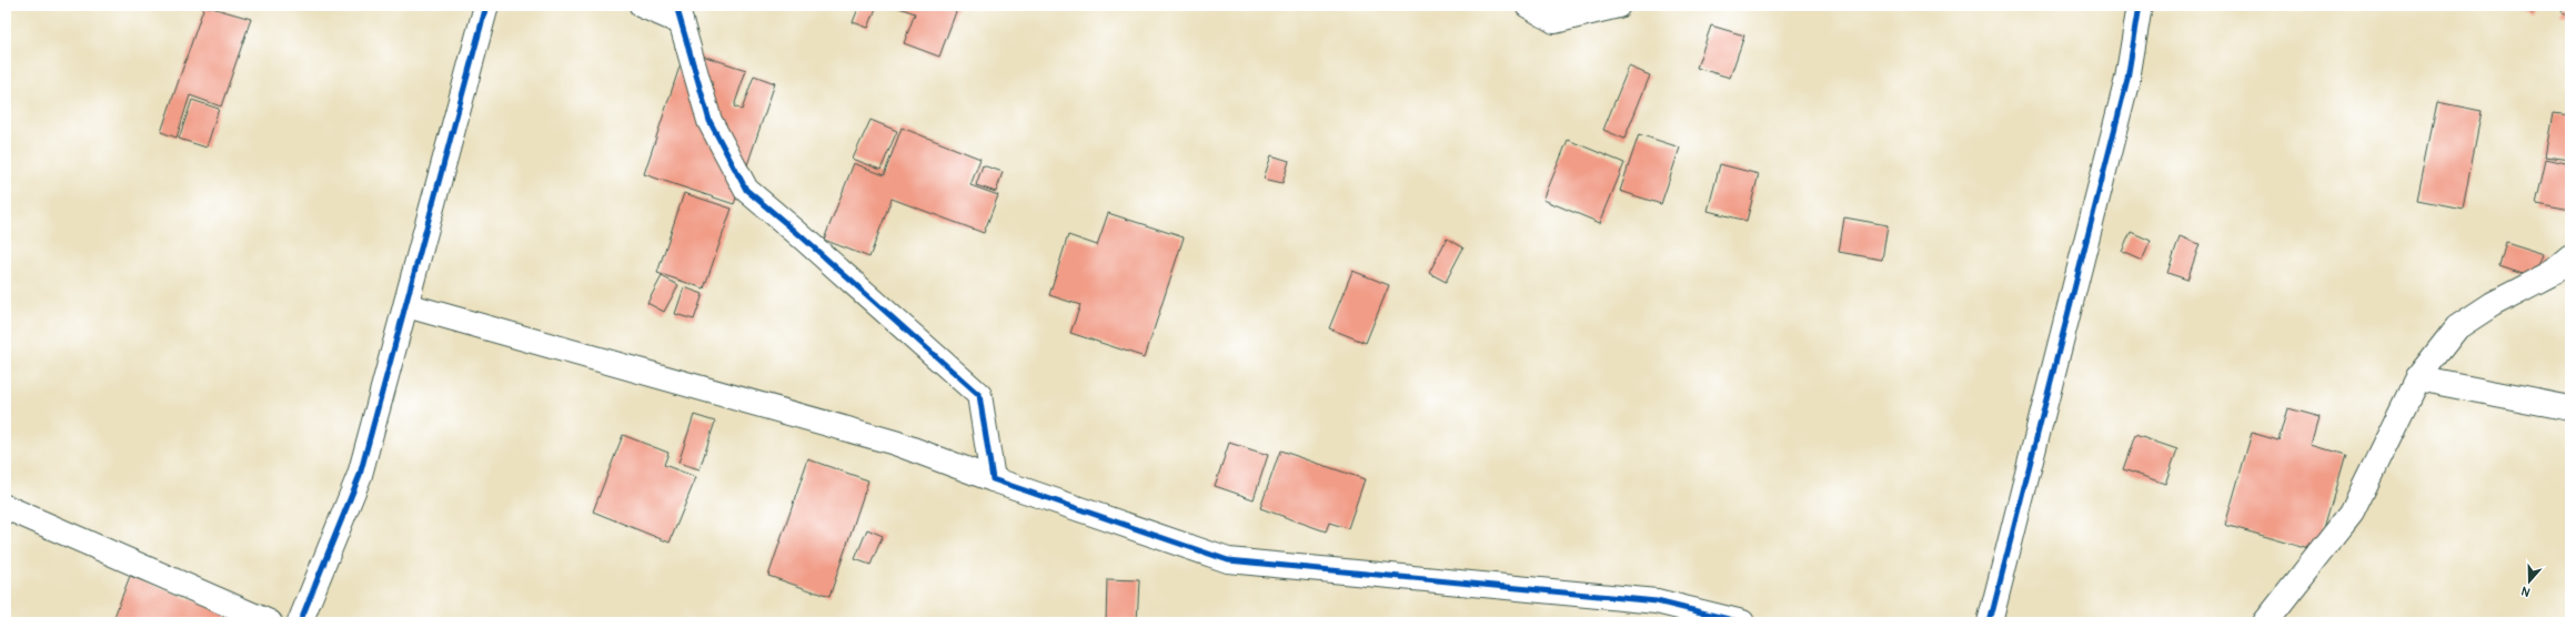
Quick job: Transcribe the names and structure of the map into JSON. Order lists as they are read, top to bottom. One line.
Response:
{"north":"bottom"}
